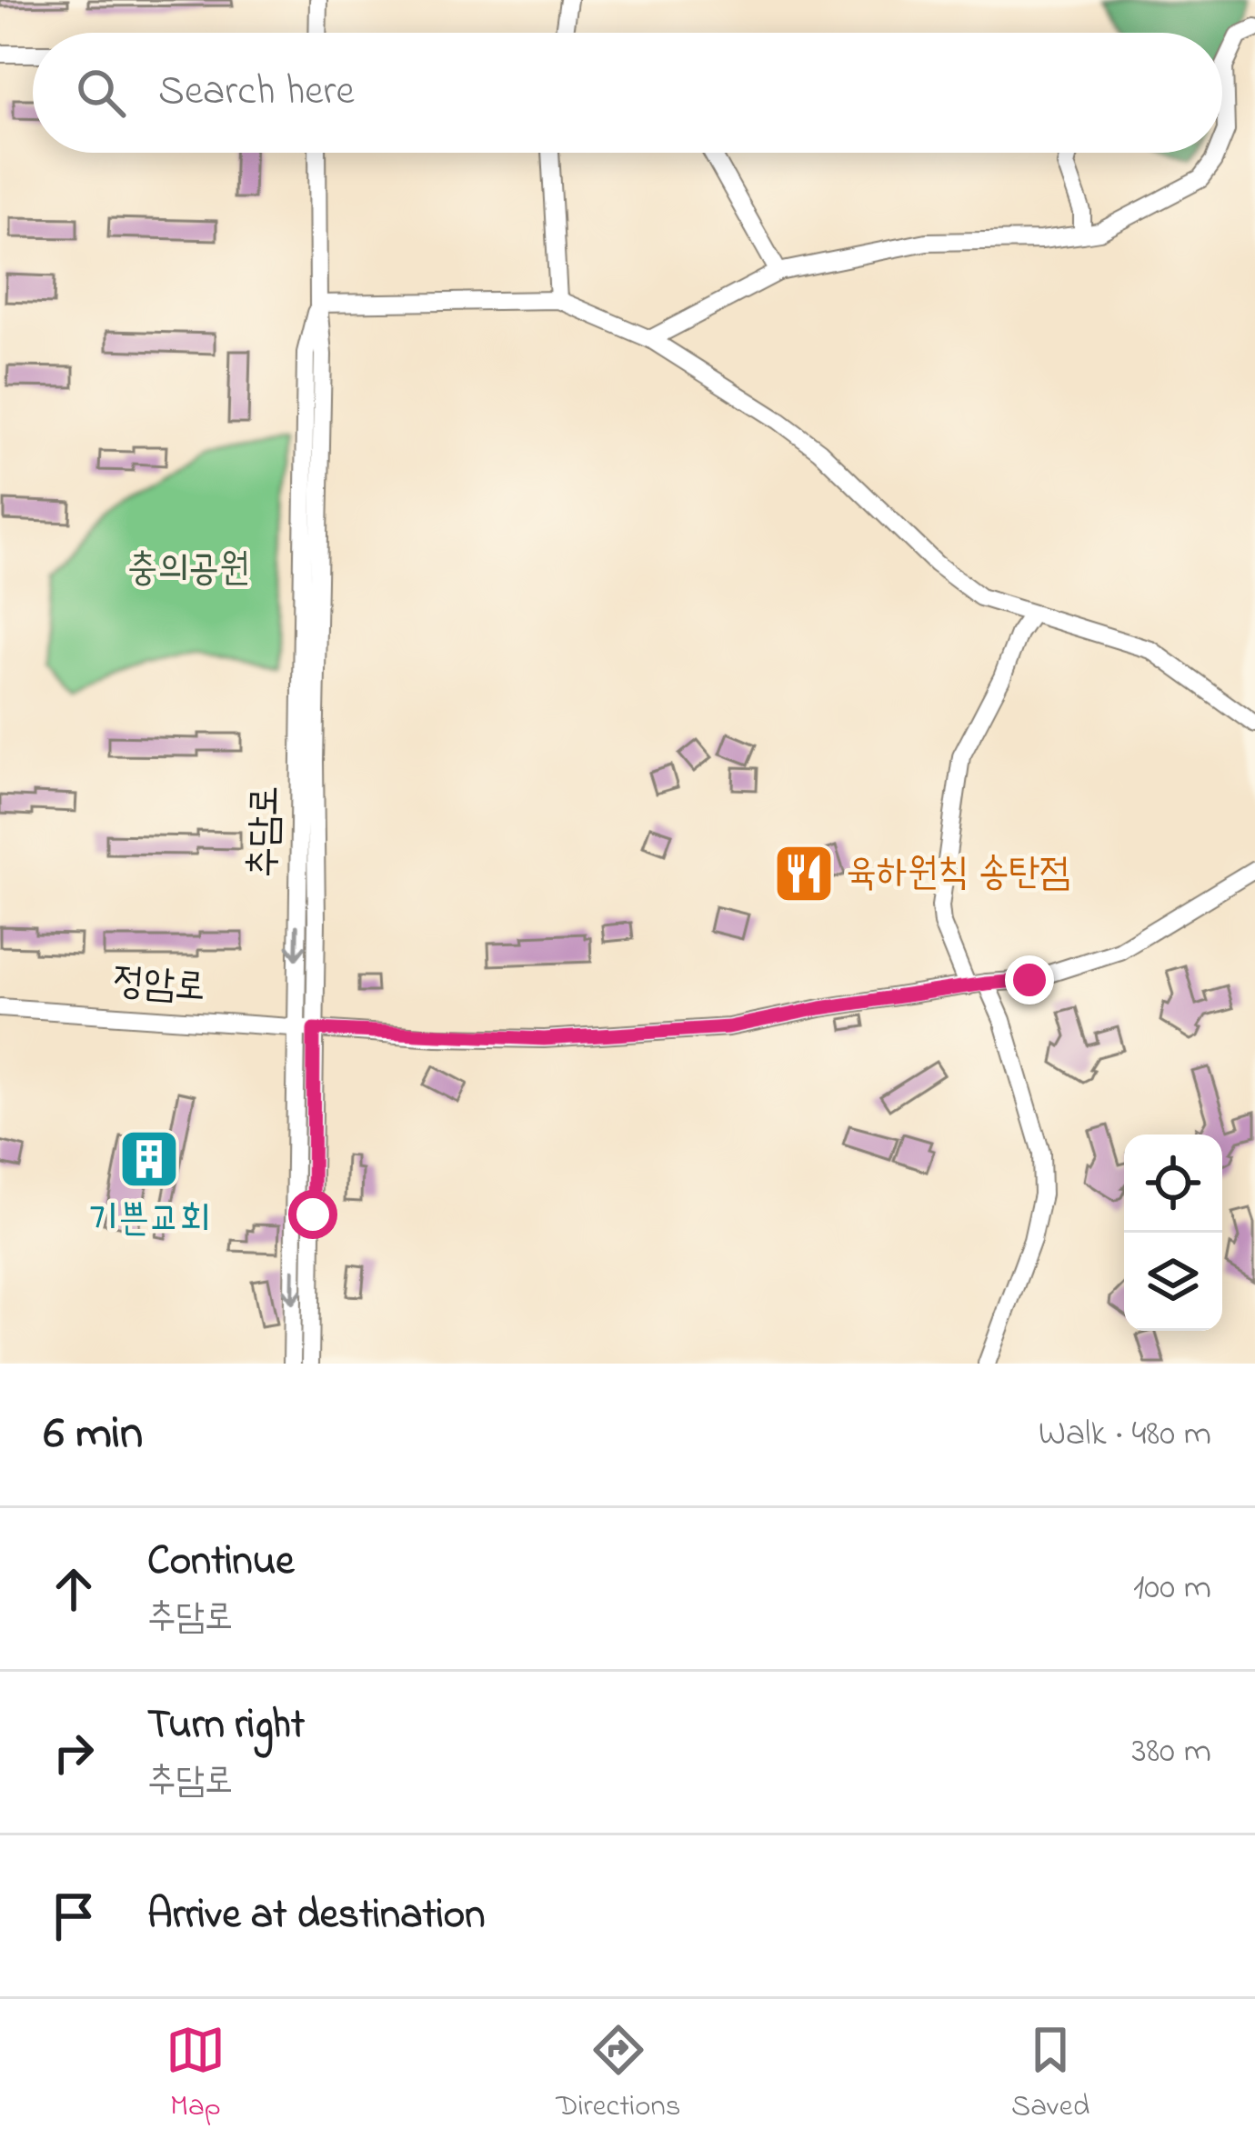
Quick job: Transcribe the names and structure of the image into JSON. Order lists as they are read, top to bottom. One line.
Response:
{"streets":{"street":["추담로","정암로"]},"crossings":[["추담로","정암로"]],"parks":["충의공원"],"places":{"restaurant":["육하원칙 송탄점"],"building":["기쁜교회"]},"page":{"search":"Search here","heading":["6 min","Walk · 480 m"],"list":[["Continue","추담로","100 m"],["Turn right","추담로","380 m"],"Arrive at destination"],"nav":["Map","Directions","Saved"]}}
